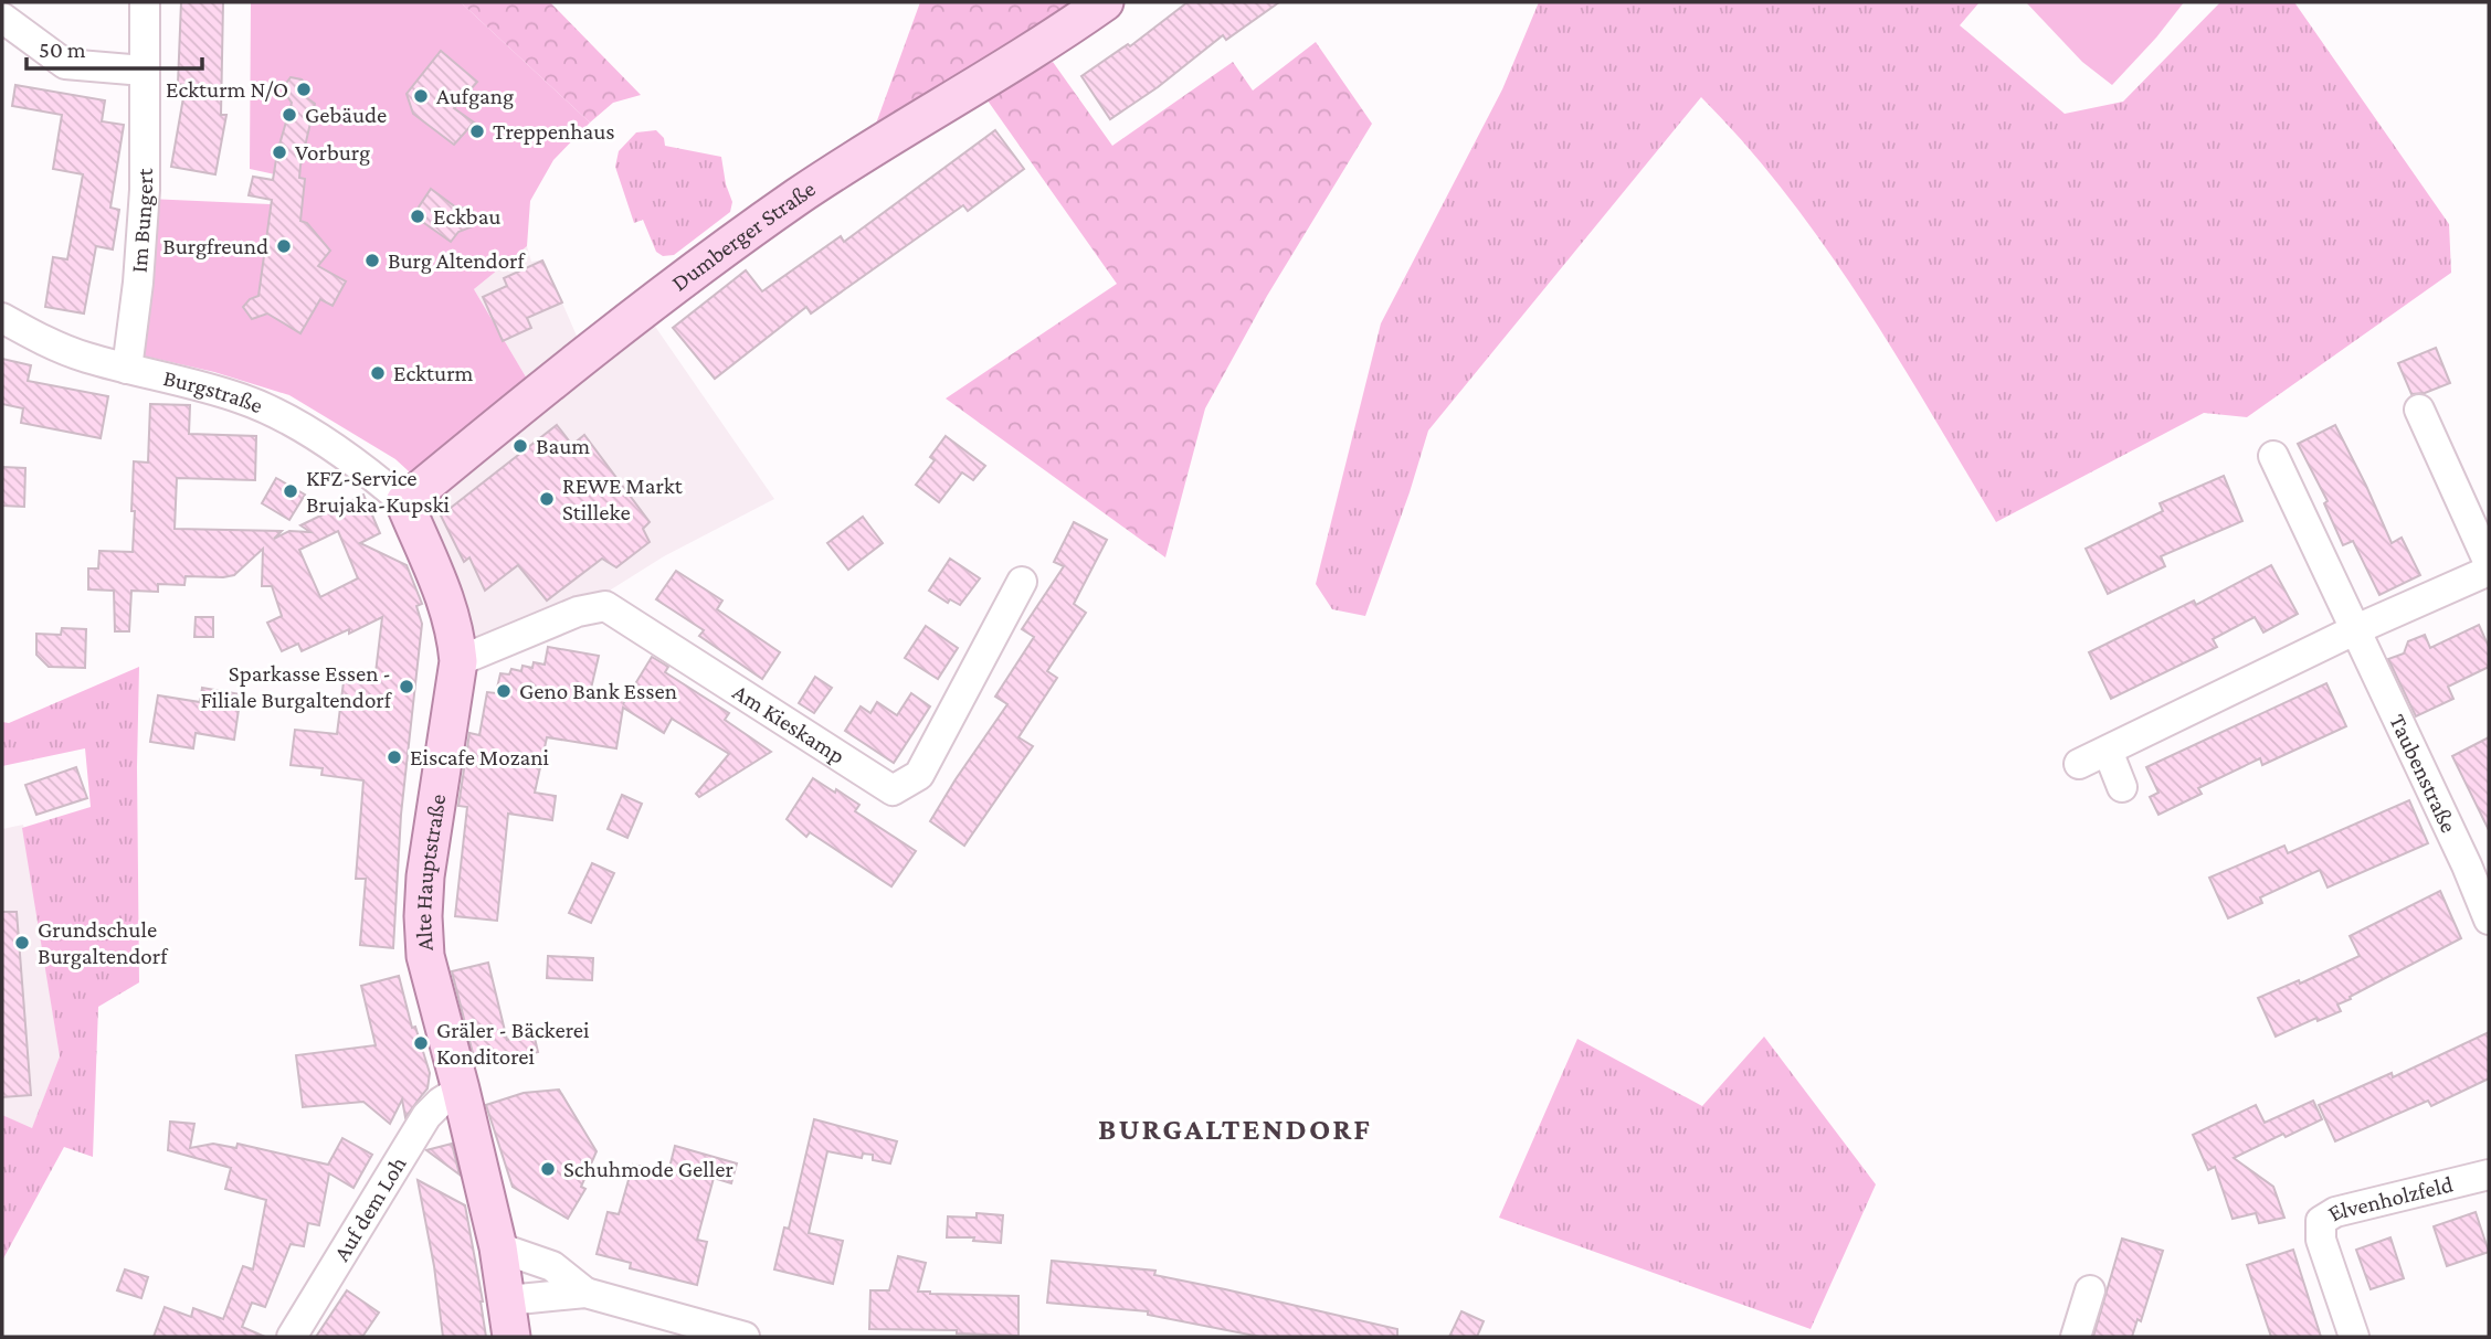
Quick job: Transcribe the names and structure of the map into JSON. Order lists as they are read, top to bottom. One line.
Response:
{"streets":{"main road":["Dumberger Straße","Alte Hauptstraße"],"street":["Im Bungert","Burgstraße","Am Kieskamp","Taubenstraße","Elvenholzfeld","Auf dem Loh"]},"crossings":[["Im Bungert","Burgstraße"],["Dumberger Straße","Burgstraße"],["Dumberger Straße","Alte Hauptstraße"],["Burgstraße","Alte Hauptstraße"],["Am Kieskamp","Alte Hauptstraße"],["Alte Hauptstraße","Auf dem Loh"]],"districts":["BURGALTENDORF"],"places":["Eckturm N/O","Aufgang","Gebäude","Treppenhaus","Vorburg","Eckbau","Burgfreund","Burg Altendorf","Eckturm","Baum","KFZ-Service Brujaka-Kupski","REWE Markt Stilleke","Sparkasse Essen - Filiale Burgaltendorf","Geno Bank Essen","Eiscafe Mozani","Grundschule Burgaltendorf","Gräler - Bäckerei Konditorei","Schuhmode Geller"],"scale_bar":"50 m"}
